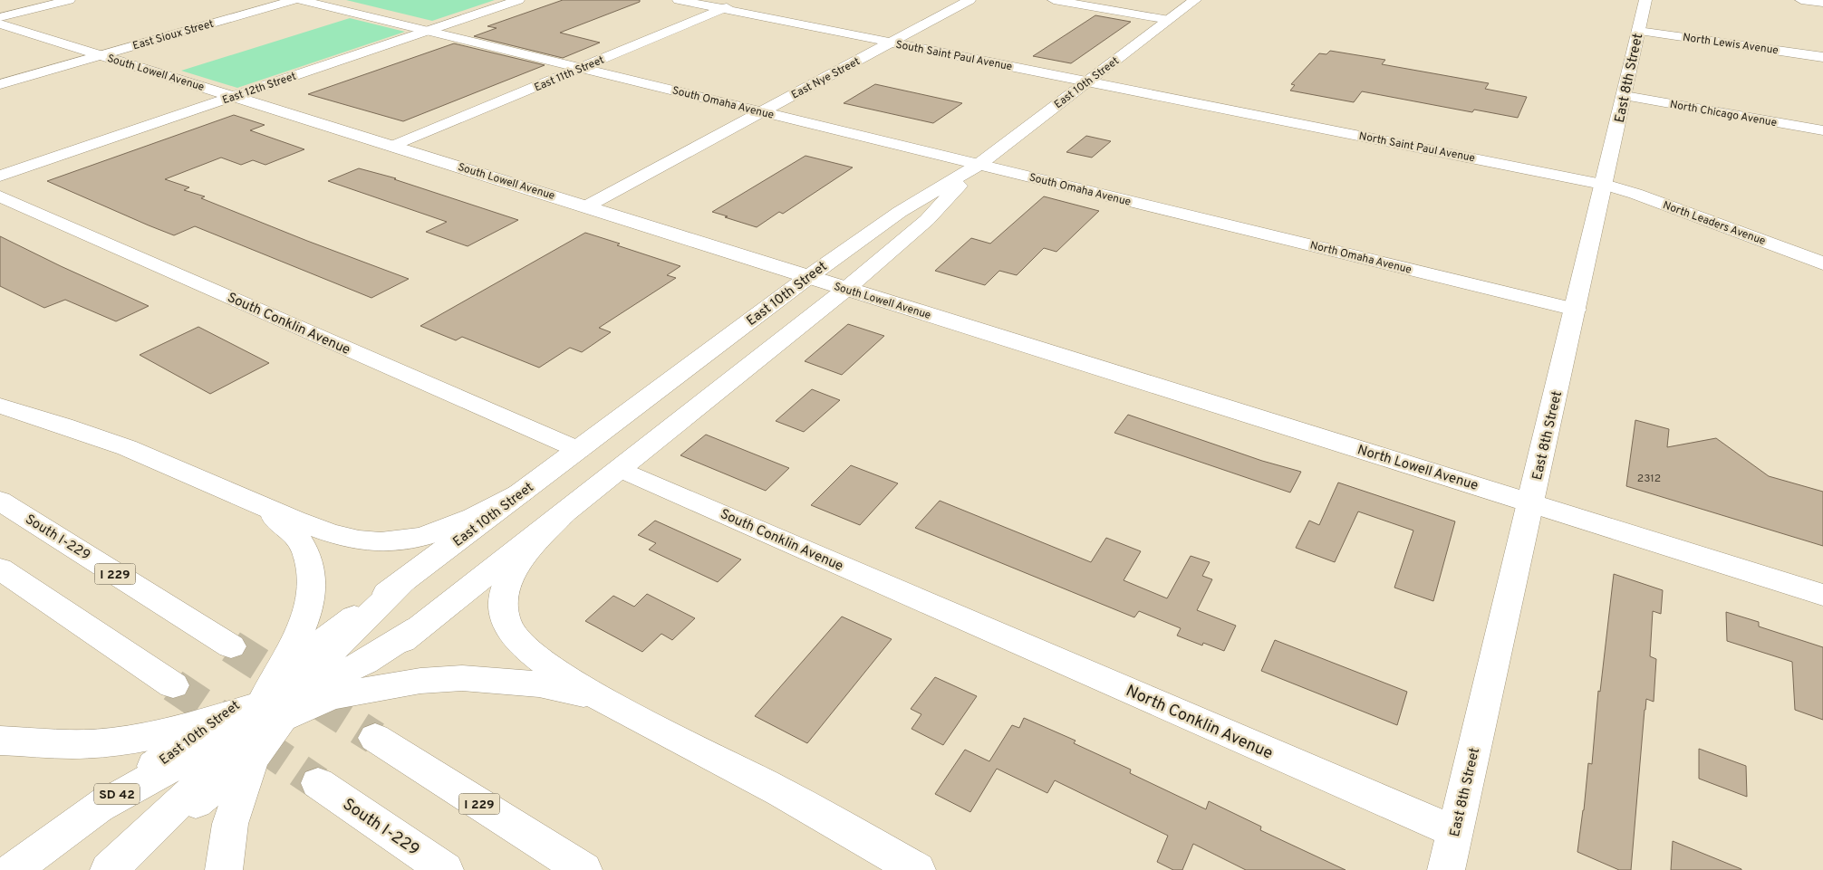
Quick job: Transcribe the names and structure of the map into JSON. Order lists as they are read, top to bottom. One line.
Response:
{"streets":{"main road":["East Sioux Street","North Lewis Avenue","South Saint Paul Avenue","South Lowell Avenue","East 11th Street","East Nye Street","East 8th Street","East 10th Street","East 12th Street","South Omaha Avenue","North Chicago Avenue","North Saint Paul Avenue","North Leaders Avenue","North Omaha Avenue","South Conklin Avenue","North Lowell Avenue","South I-229","I 229","North Conklin Avenue","SD 42"]},"crossings":[["East Sioux Street","South Lowell Avenue"],["North Lewis Avenue","East 8th Street"],["South Saint Paul Avenue","East 11th Street"],["South Saint Paul Avenue","East Nye Street"],["South Saint Paul Avenue","East 10th Street"],["South Saint Paul Avenue","North Saint Paul Avenue"],["South Lowell Avenue","East 11th Street"],["South Lowell Avenue","East Nye Street"],["South Lowell Avenue","East 10th Street"],["South Lowell Avenue","East 12th Street"],["South Lowell Avenue","North Lowell Avenue"],["East 11th Street","South Omaha Avenue"],["East Nye Street","South Omaha Avenue"],["East 8th Street","North Chicago Avenue"],["East 8th Street","North Saint Paul Avenue"],["East 8th Street","North Leaders Avenue"],["East 8th Street","North Omaha Avenue"],["East 8th Street","North Lowell Avenue"],["East 8th Street","North Conklin Avenue"],["East 10th Street","South Omaha Avenue"],["East 10th Street","South Conklin Avenue"],["East 12th Street","South Omaha Avenue"],["South Omaha Avenue","North Omaha Avenue"],["North Saint Paul Avenue","North Leaders Avenue"],["South Conklin Avenue","North Conklin Avenue"]],"house_numbers":["2312"]}
